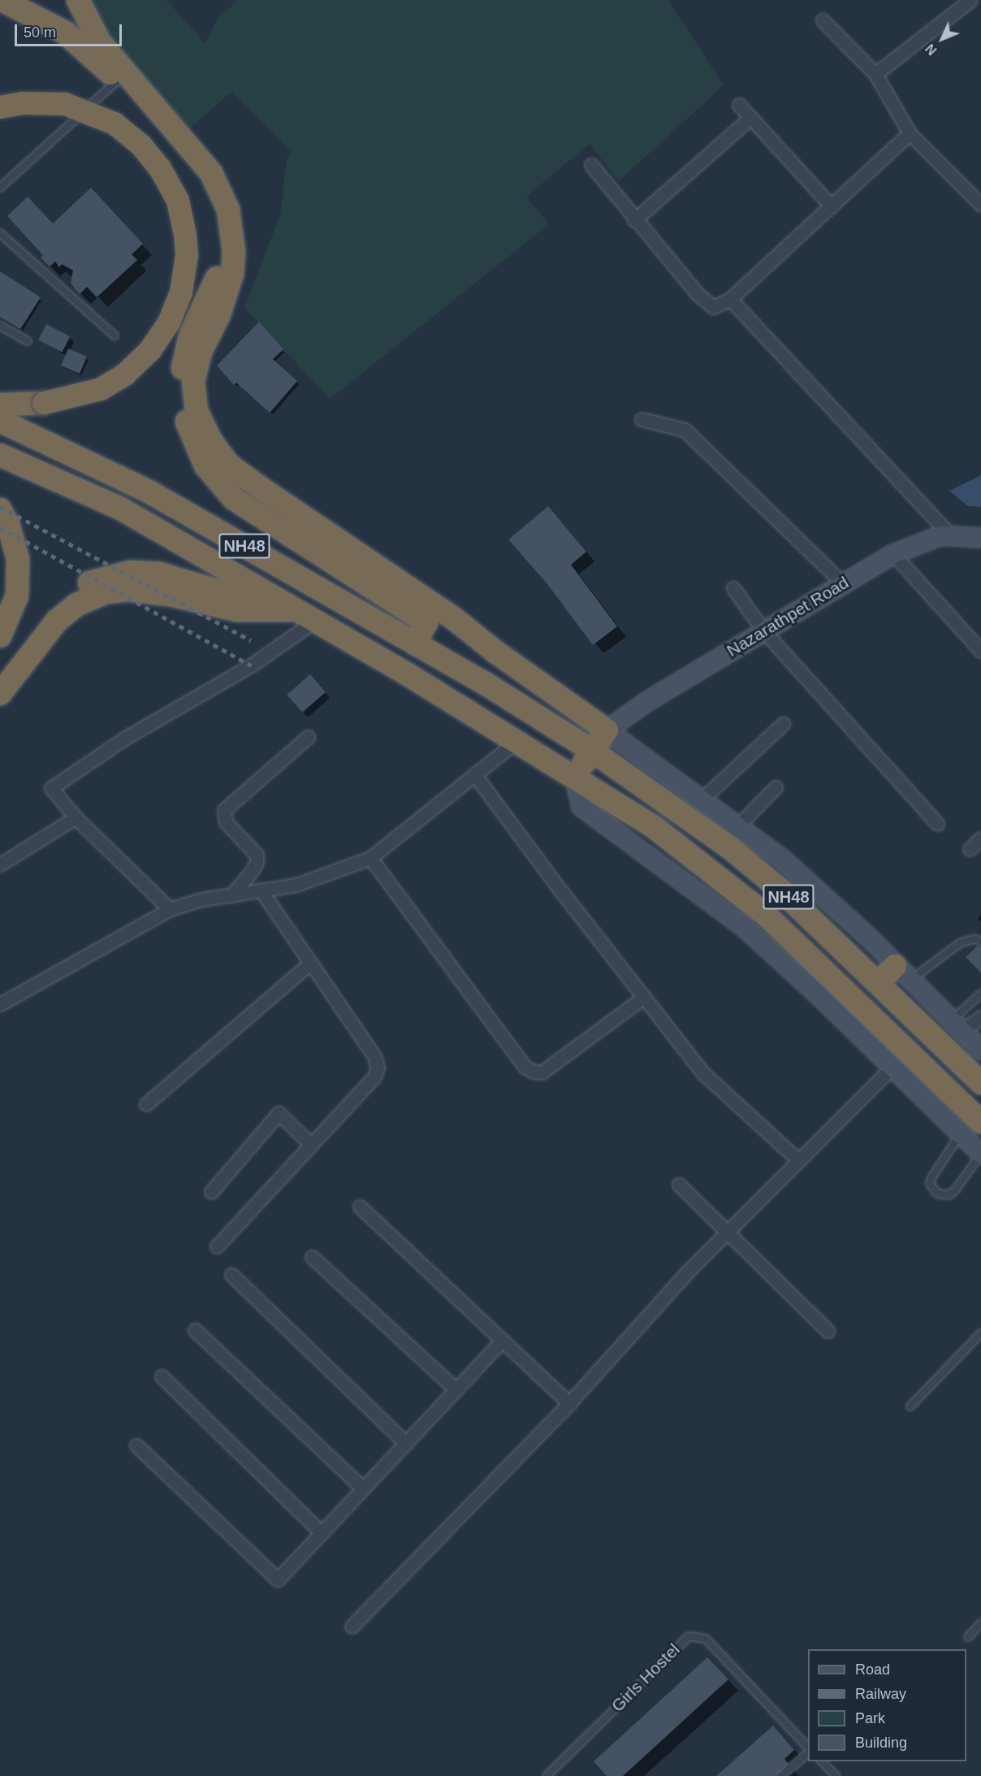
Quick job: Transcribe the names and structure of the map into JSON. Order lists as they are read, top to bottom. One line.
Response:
{"streets":{"highway":["NH48"],"street":["Nazarathpet Road"],"lane":["Girls Hostel"]},"legend":["Road","Railway","Park","Building"],"scale_bar":"50 m","north":"bottom left"}
